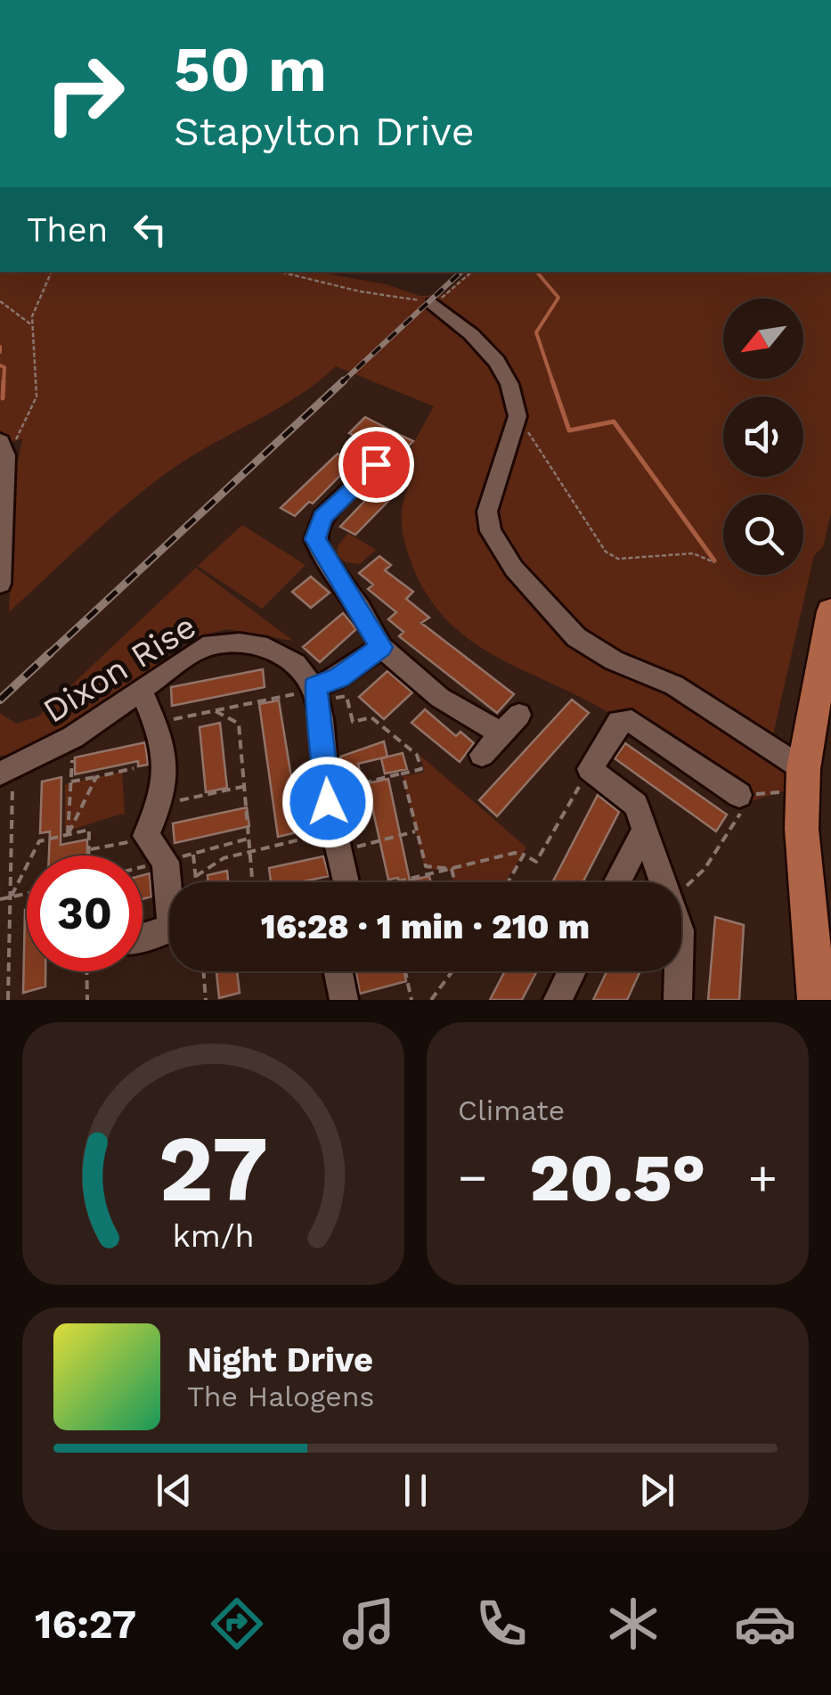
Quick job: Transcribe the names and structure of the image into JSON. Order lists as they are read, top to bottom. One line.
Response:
{"streets":{"street":["Dixon Rise"]},"north":"bottom left","page":{"turn":["50 m","Stapylton Drive"],"then":"Then","limit":"30","trip":"16:28 · 1 min · 210 m","tile":"Climate","heat":["−","20.5°","+"],"song":["Night Drive","The Halogens"],"tabs":"16:27","gauge":["27","km/h"]}}
